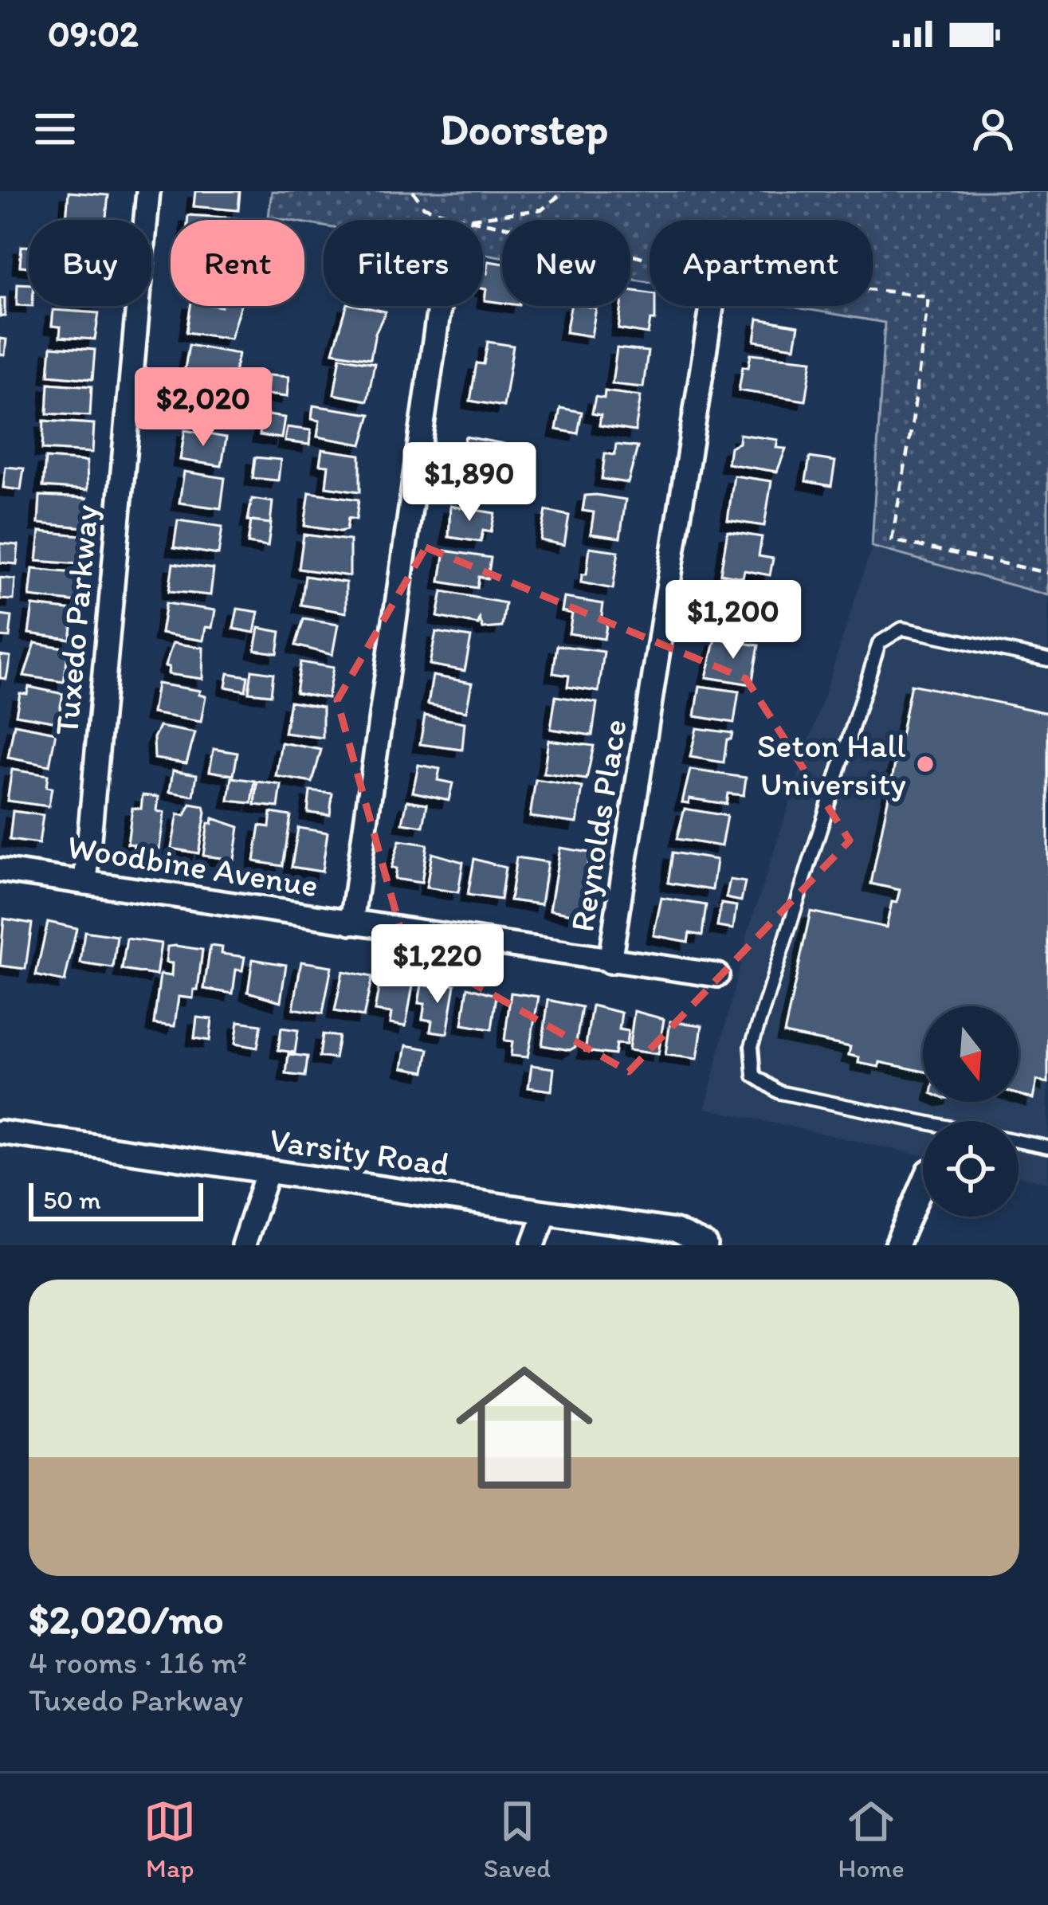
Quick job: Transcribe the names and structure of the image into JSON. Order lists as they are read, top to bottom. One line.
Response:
{"streets":{"street":["Tuxedo Parkway","Reynolds Place","Woodbine Avenue","Varsity Road"]},"crossings":[["Tuxedo Parkway","Woodbine Avenue"],["Reynolds Place","Woodbine Avenue"]],"places":["Seton Hall University"],"scale_bar":"50 m","north":"bottom","page":{"status":"09:02","header":"Doorstep","chip":["Buy","Rent","Filters","New","Apartment"],"price":["$2,020","$1,890","$1,200","$1,220"],"scale":"50 m","list":[{"name":"$2,020/mo","note":"4 rooms · 116 m² · Tuxedo Parkway"}],"tabs":["Map","Saved","Home"]}}
